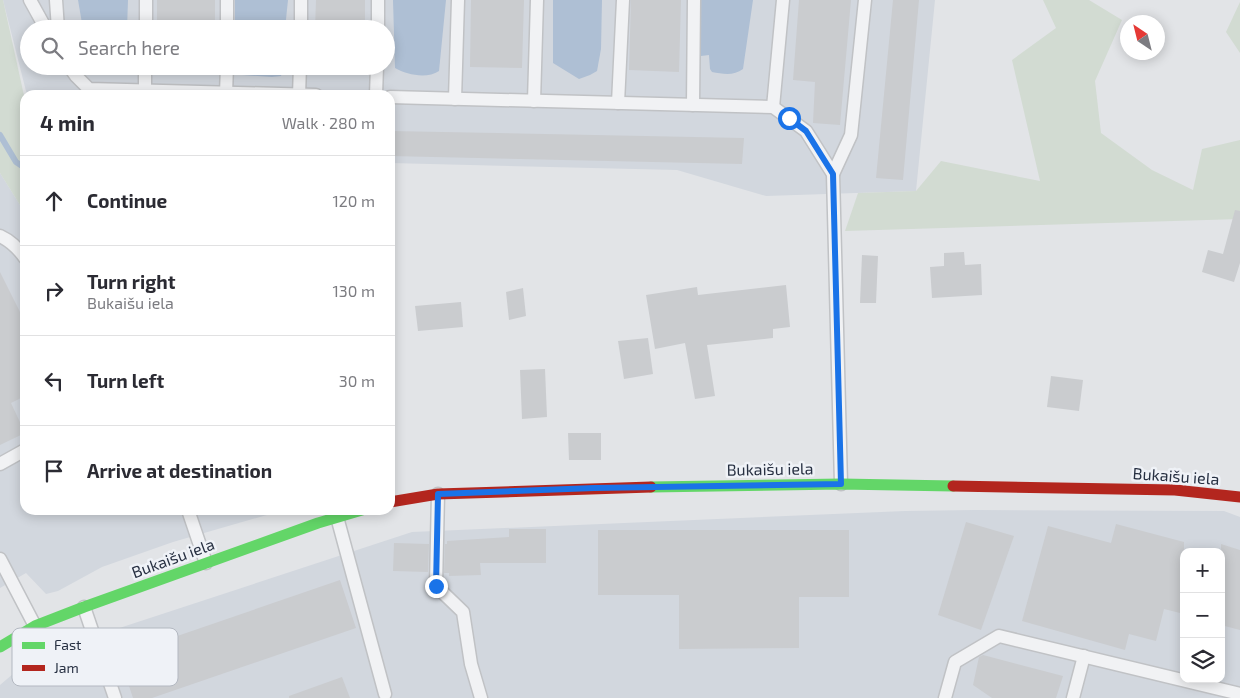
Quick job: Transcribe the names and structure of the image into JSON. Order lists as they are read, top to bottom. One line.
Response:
{"streets":{"street":["Bukaišu iela"]},"legend":["Fast","Jam"],"north":"top left","page":{"search":"Search here","heading":["4 min","Walk · 280 m"],"list":[["Continue","120 m"],["Turn right","Bukaišu iela","130 m"],["Turn left","30 m"],"Arrive at destination"],"map_buttons":["+","−"]}}
